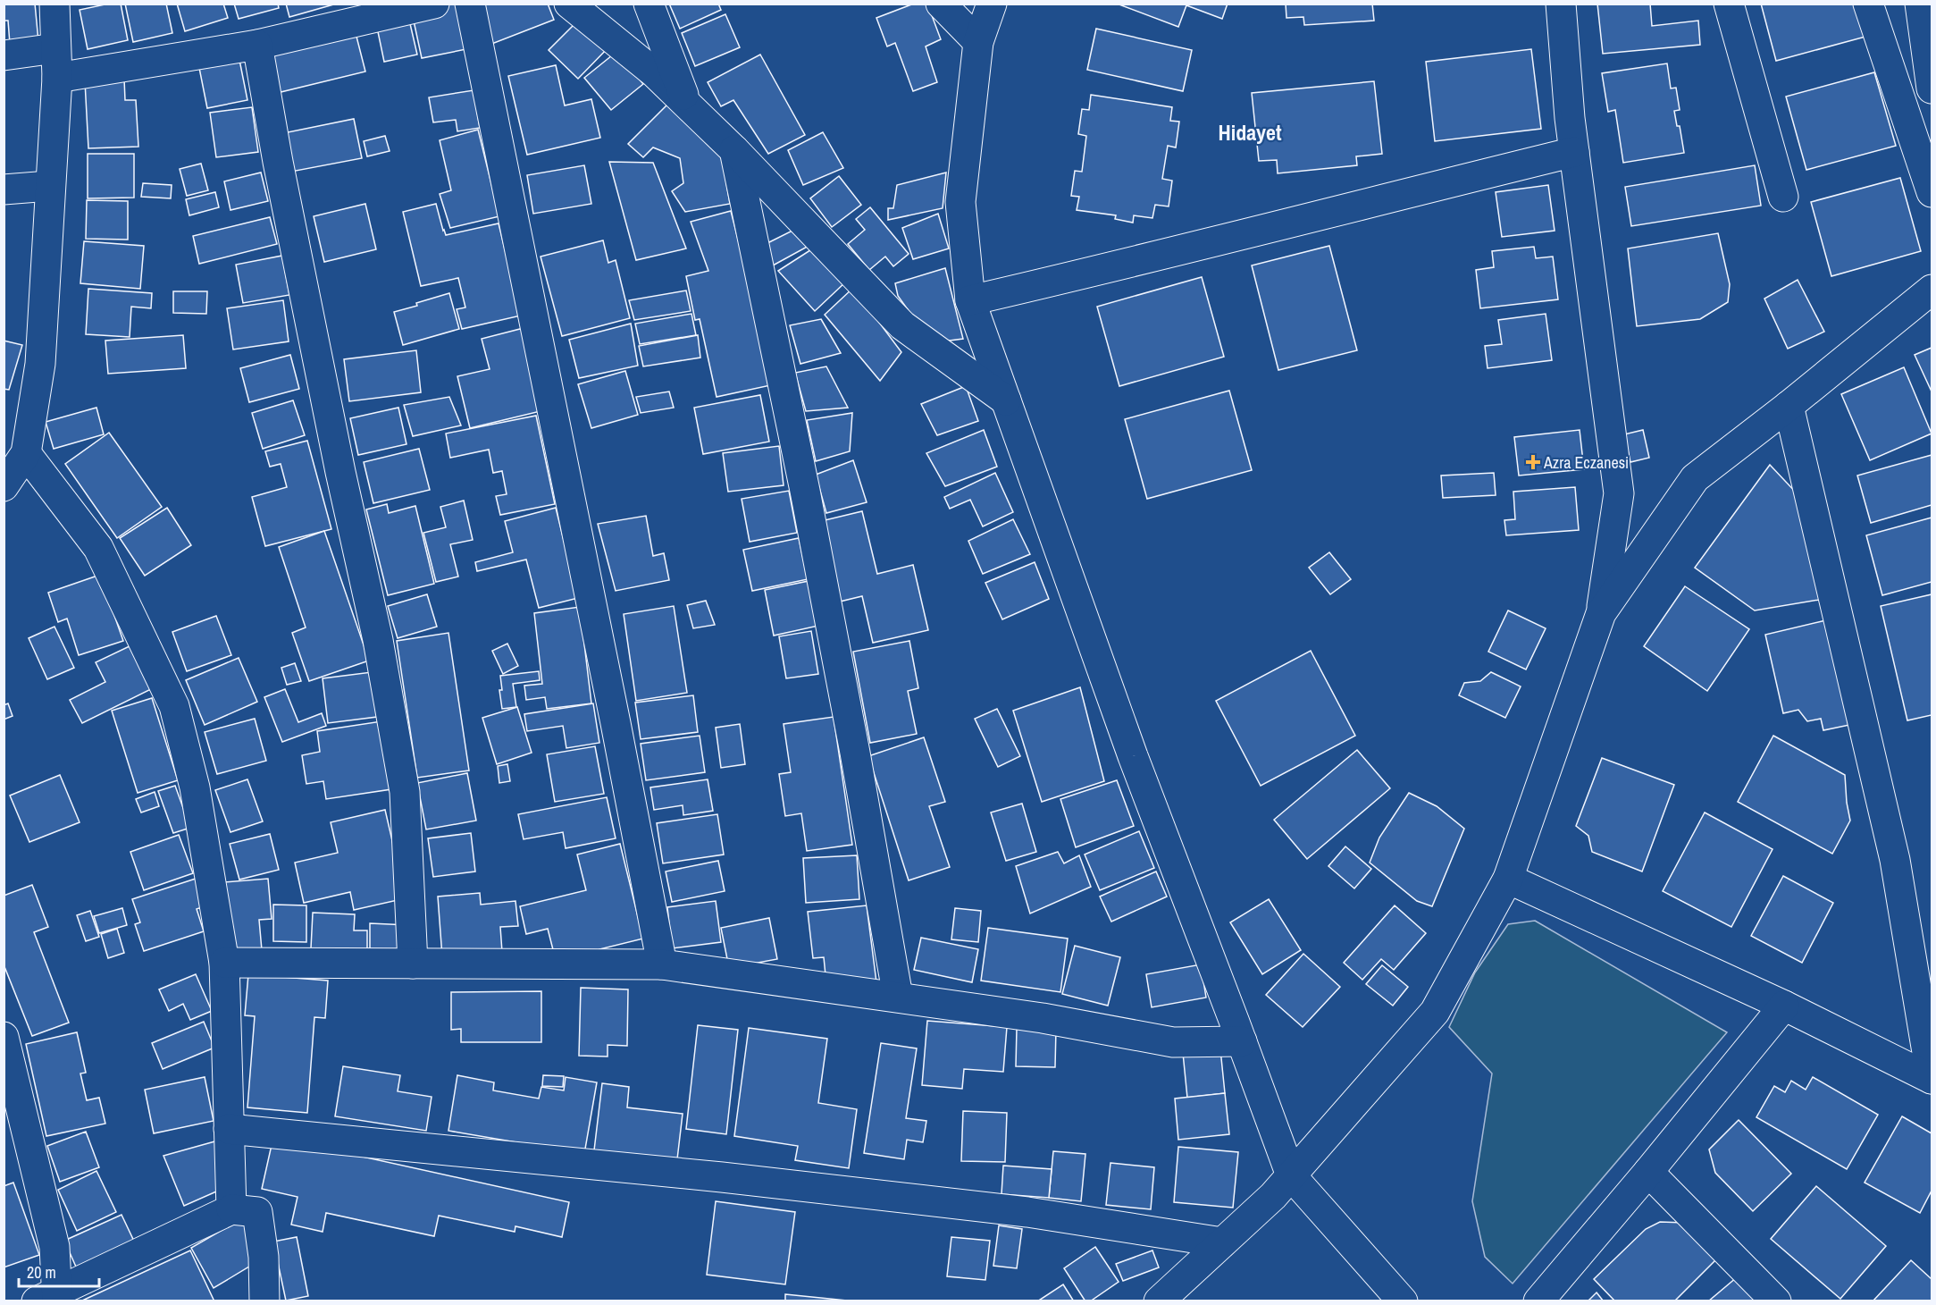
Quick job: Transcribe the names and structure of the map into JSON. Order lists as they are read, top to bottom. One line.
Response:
{"districts":["Hidayet"],"places":{"health":["Azra Eczanesi"]},"scale_bar":"20 m"}
